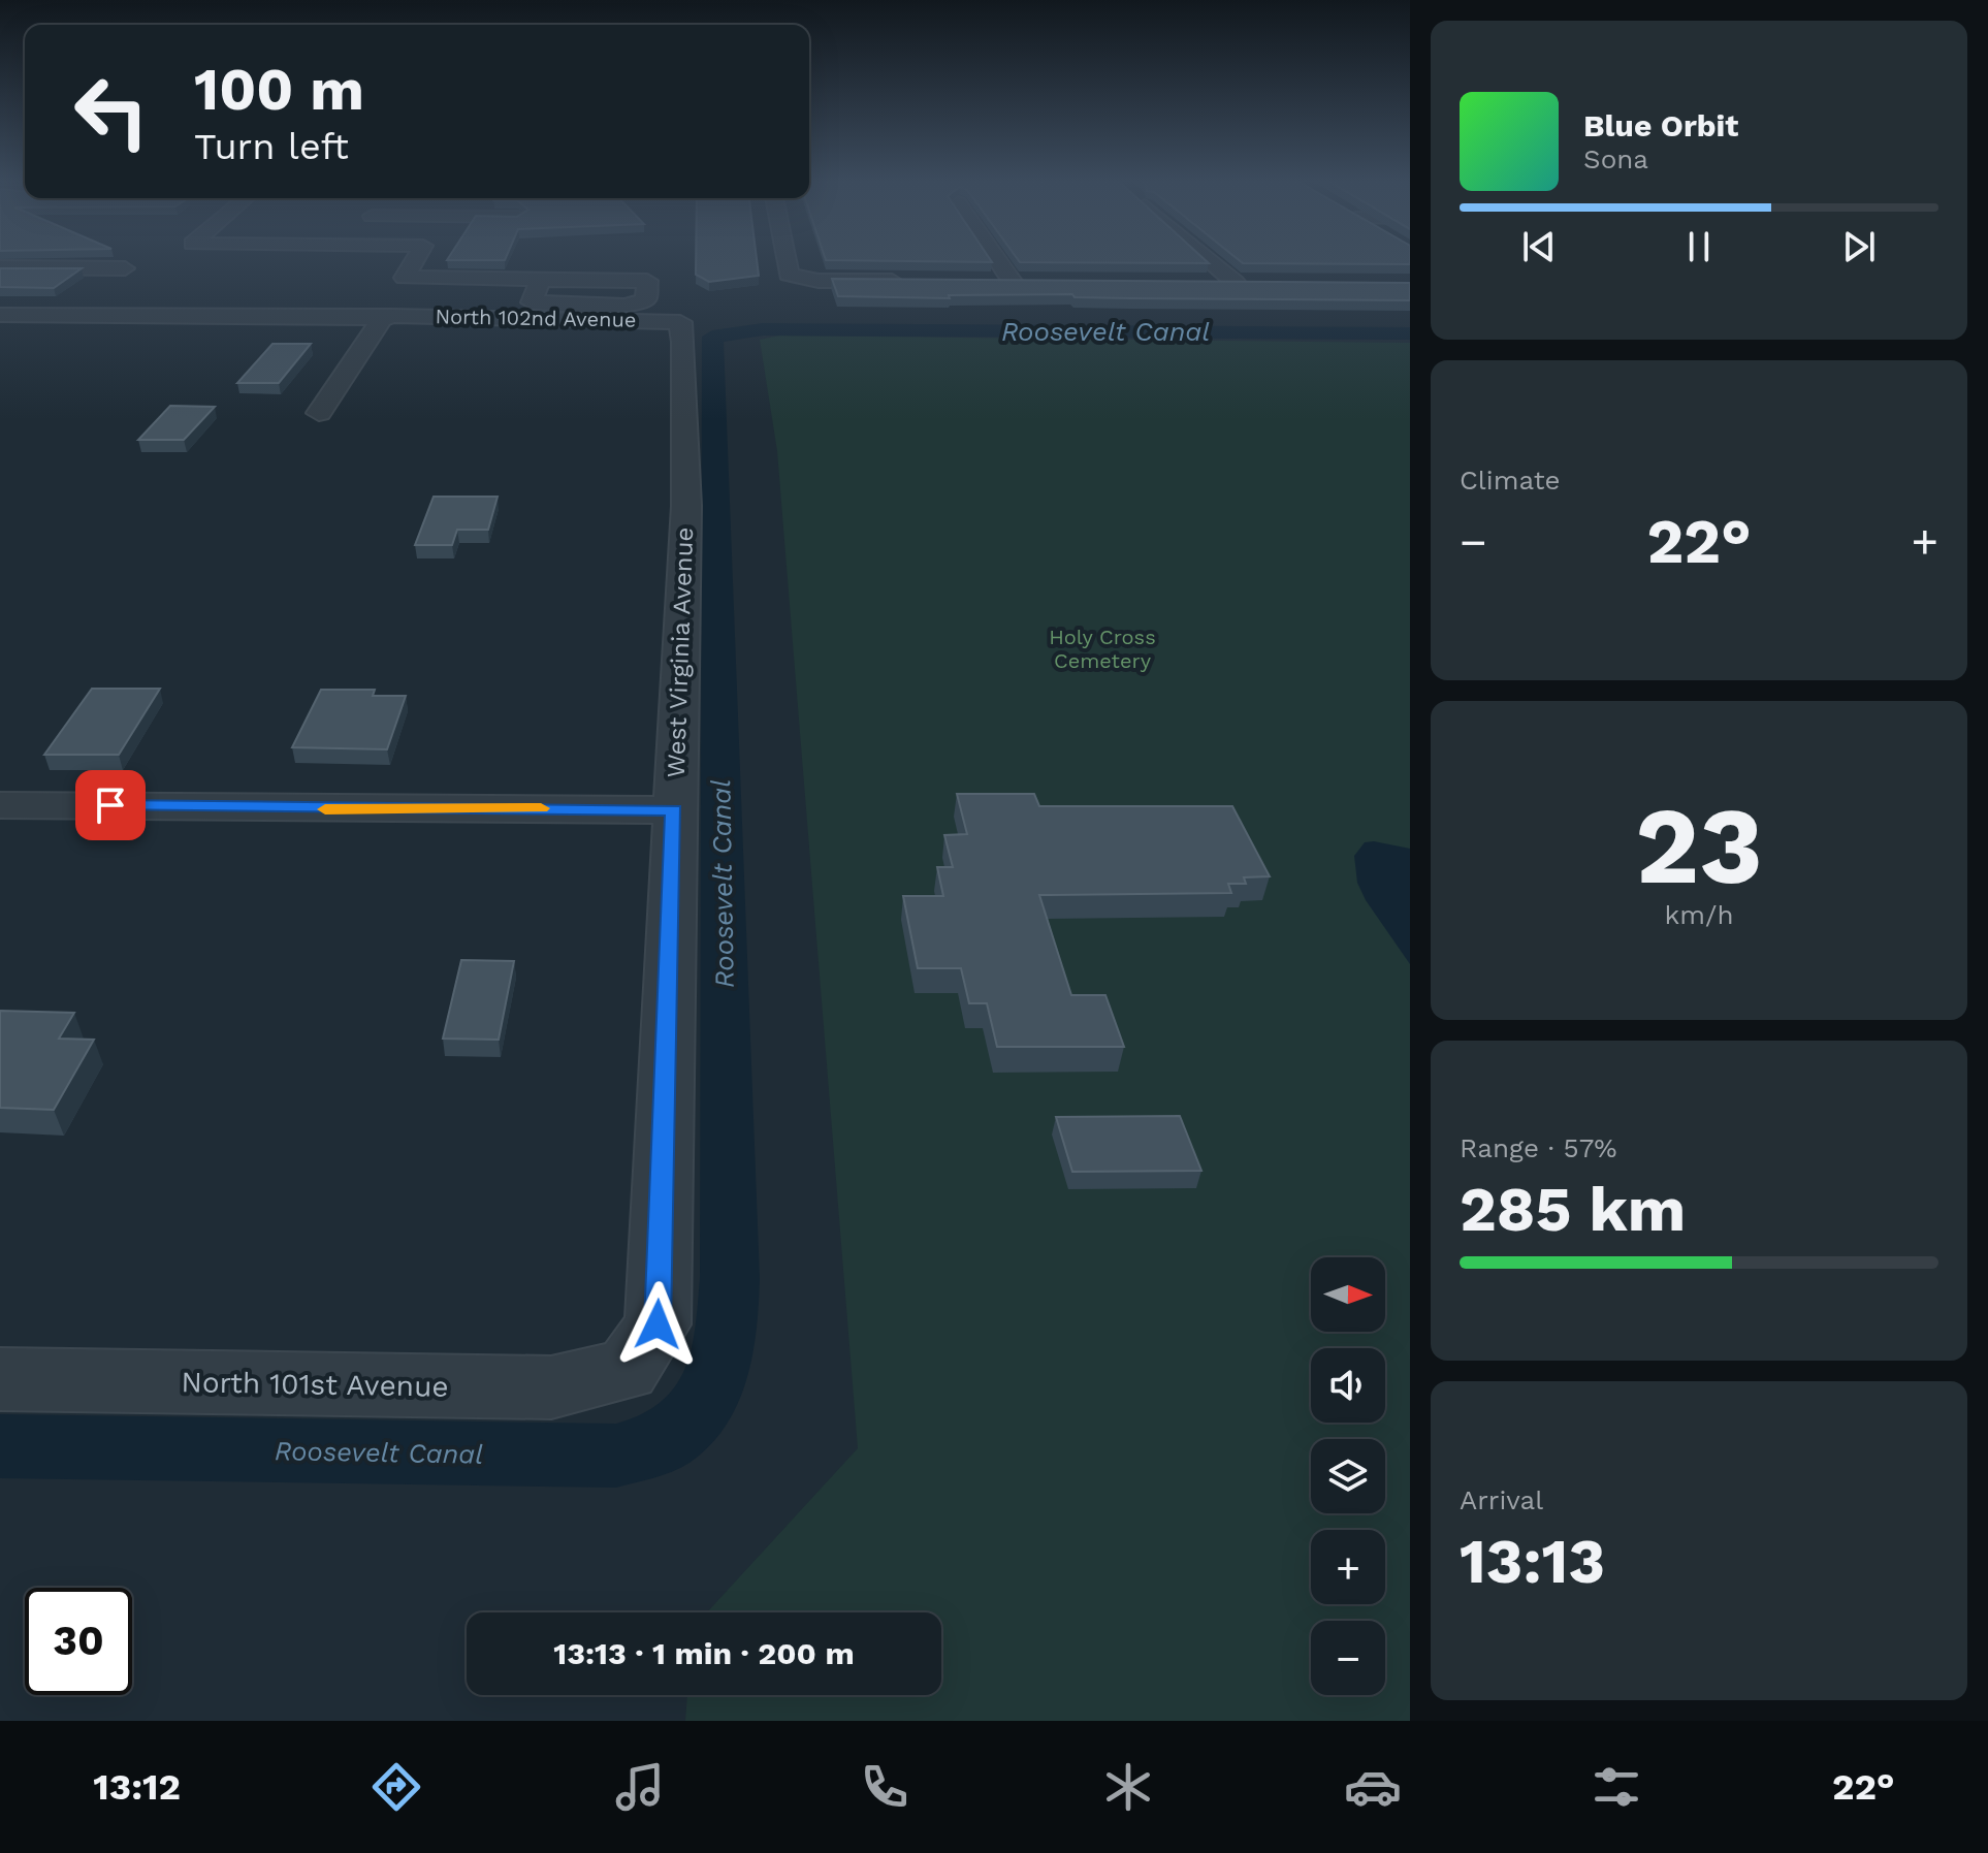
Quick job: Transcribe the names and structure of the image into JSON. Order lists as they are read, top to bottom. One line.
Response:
{"streets":{"street":["North 102nd Avenue","West Virginia Avenue","North 101st Avenue"]},"crossings":[["North 102nd Avenue","West Virginia Avenue"],["West Virginia Avenue","North 101st Avenue"]],"water":["Roosevelt Canal"],"parks":["Holy Cross Cemetery"],"north":"right","page":{"turn":["100 m","Turn left"],"song":["Blue Orbit","Sona"],"tile":["Climate",["23","km/h"],["Range · 57%","285 km"],["Arrival","13:13"]],"heat":["−","22°","+"],"map_buttons":["+","−"],"limit":"30","trip":"13:13 · 1 min · 200 m","tabs":["13:12","22°"]}}
